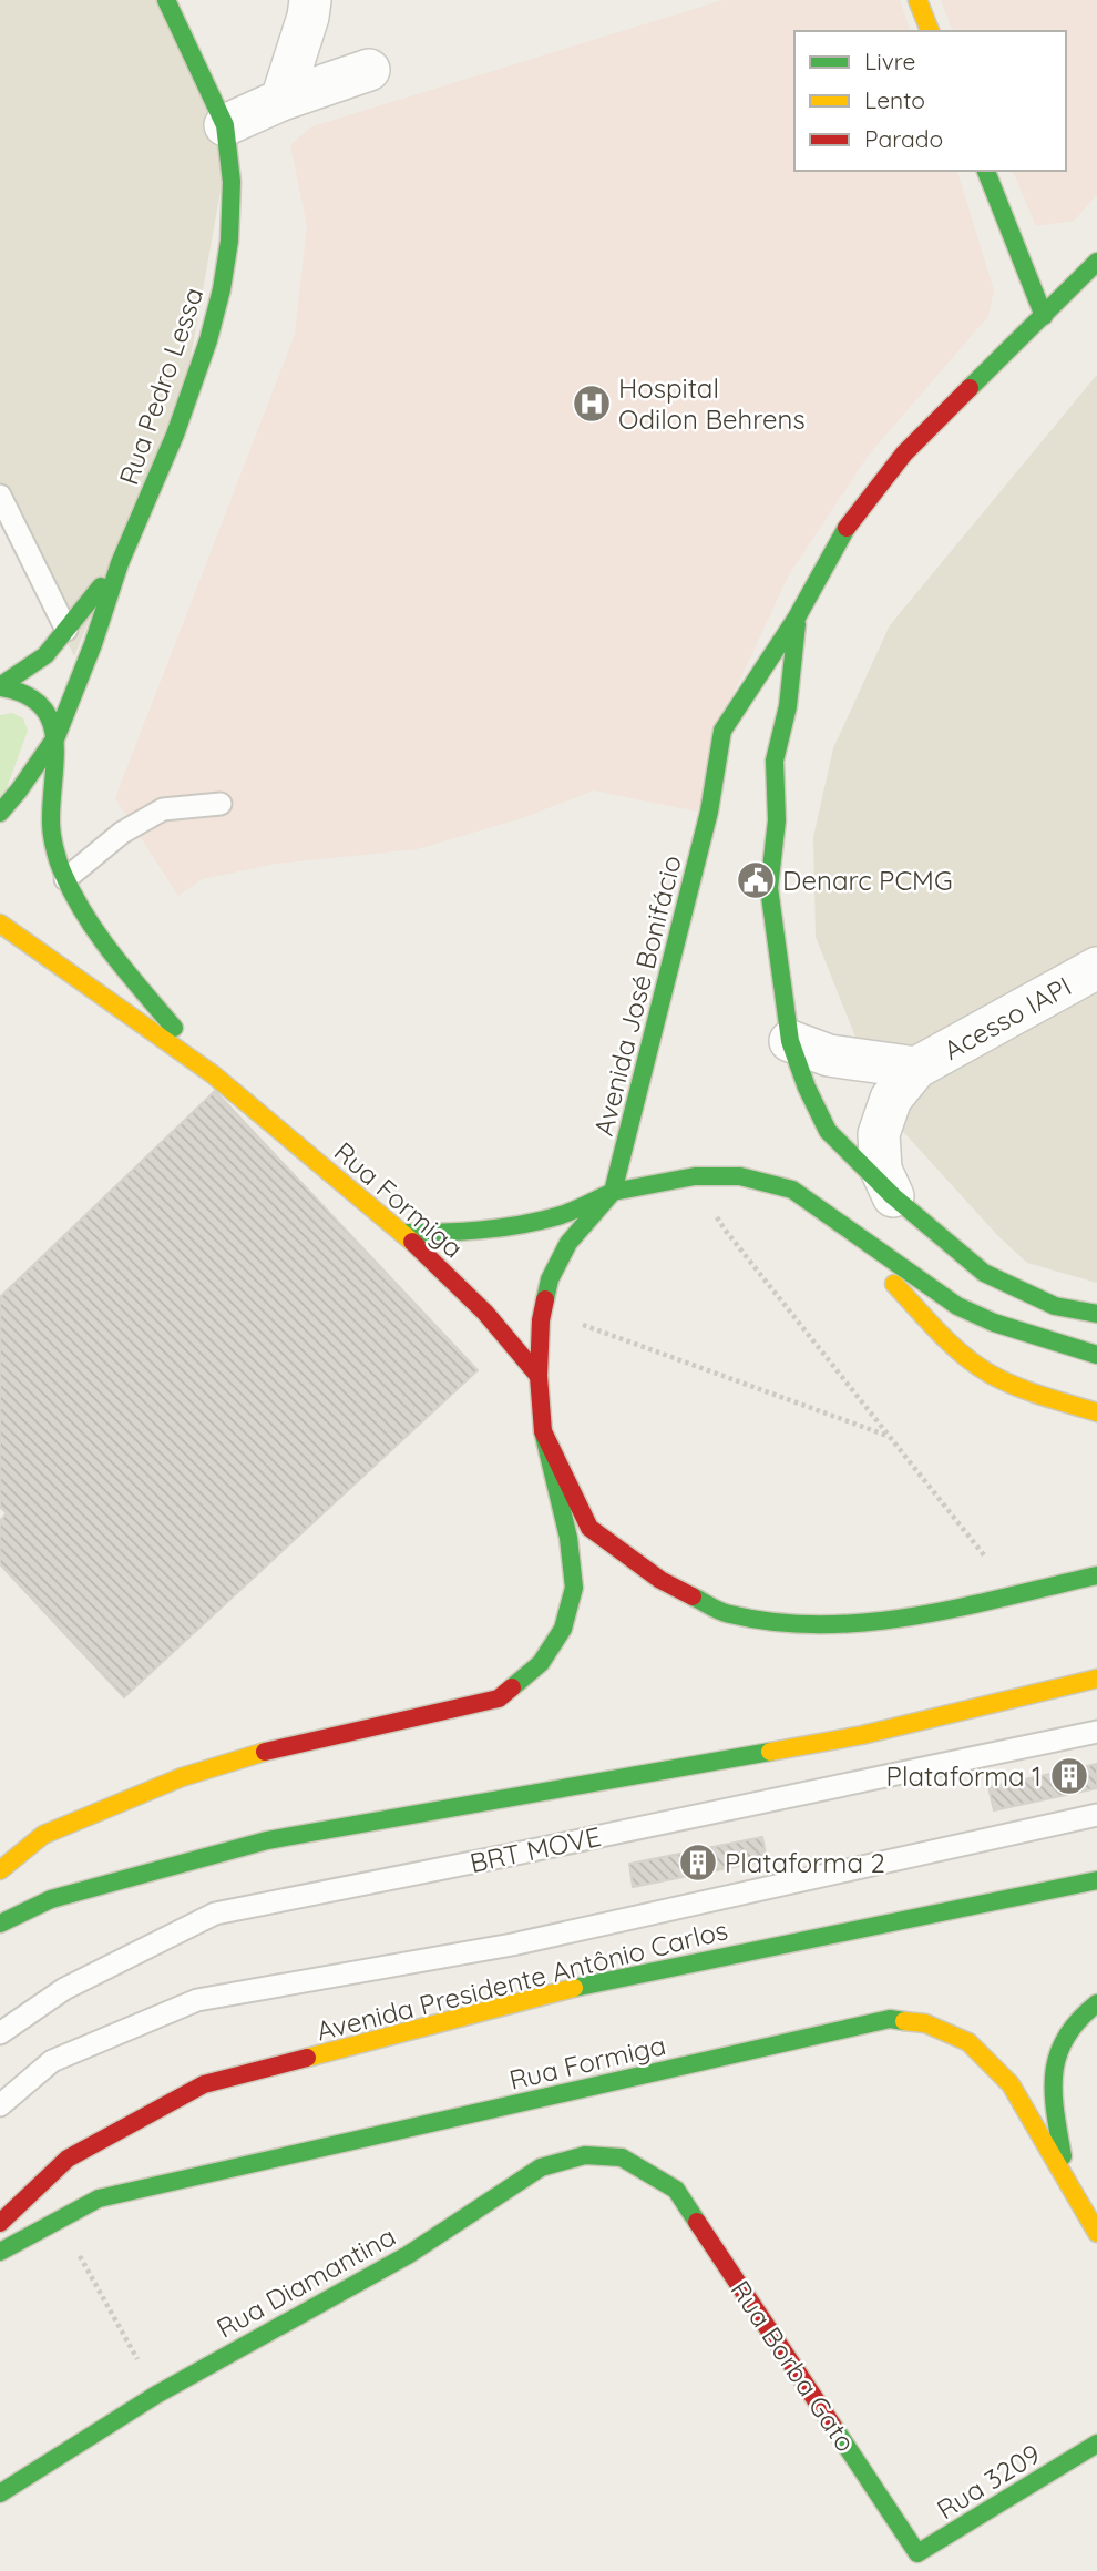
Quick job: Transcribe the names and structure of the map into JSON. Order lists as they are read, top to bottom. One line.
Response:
{"streets":{"main road":["Rua Pedro Lessa","Avenida José Bonifácio","Rua Formiga","Avenida Presidente Antônio Carlos","Rua Diamantina","Rua Borba Gato","Rua 3209"],"street":["Acesso IAPI"],"lane":["BRT MOVE"]},"crossings":[["Rua Pedro Lessa","Rua Formiga"],["Avenida José Bonifácio","Acesso IAPI"],["Rua Diamantina","Rua Borba Gato"],["Rua Borba Gato","Rua 3209"]],"places":{"hospital":["Hospital Odilon Behrens"],"public building":["Denarc PCMG"],"building":["Plataforma 1","Plataforma 2"]},"legend":["Livre","Lento","Parado"]}
